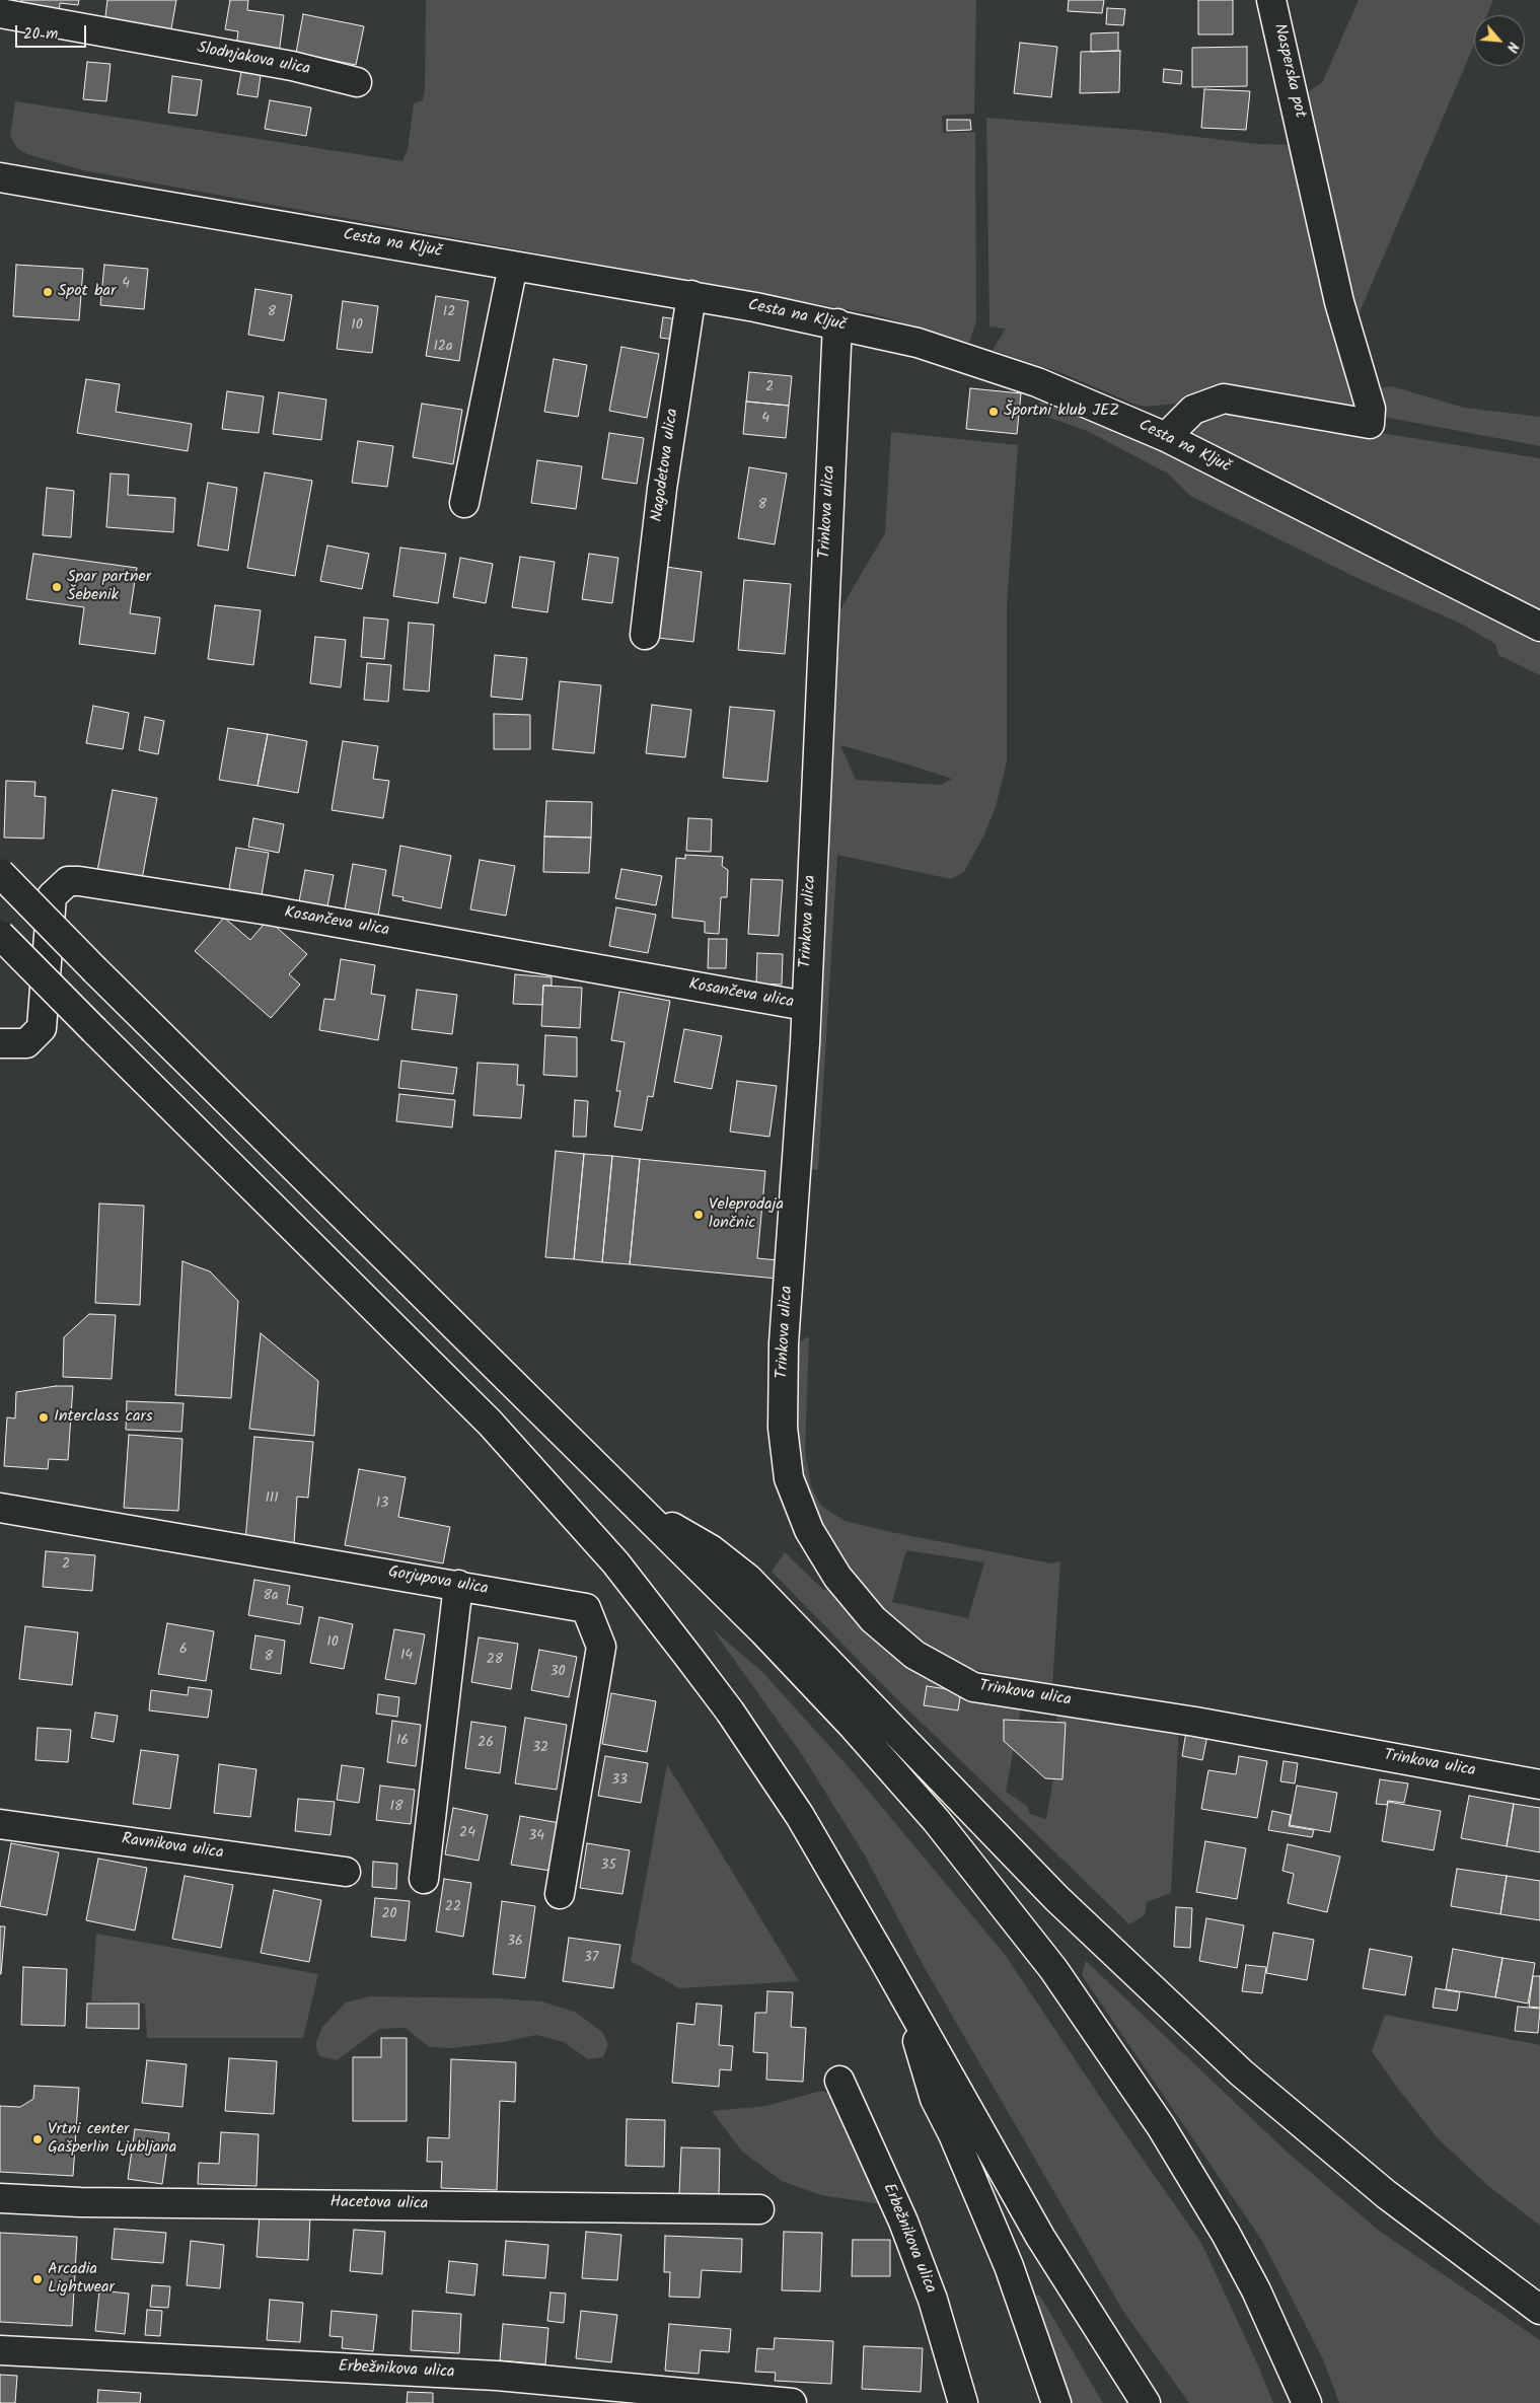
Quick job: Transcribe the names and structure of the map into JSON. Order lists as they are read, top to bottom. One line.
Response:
{"streets":{"main road":["Slodnjakova ulica","Nasperska pot","Cesta na Ključ","Nagodetova ulica","Trinkova ulica","Kosančeva ulica","Gorjupova ulica","Ravnikova ulica","Hacetova ulica","Erbežnikova ulica"]},"crossings":[["Nasperska pot","Cesta na Ključ"],["Cesta na Ključ","Nagodetova ulica"],["Cesta na Ključ","Trinkova ulica"],["Trinkova ulica","Kosančeva ulica"]],"places":["Spot bar","Športni klub JEZ","Spar partner Šebenik","Veleprodaja lončnic","Interclass cars","Vrtni center Gašperlin Ljubljana","Arcadia Lightwear"],"house_numbers":["4","8","12","10","12a","2","4","8","111","13","2","8a","10","6","14","8","28","30","16","26","32","33","18","24","34","35","22","20","36","37"],"scale_bar":"20 m","north":"bottom right"}
